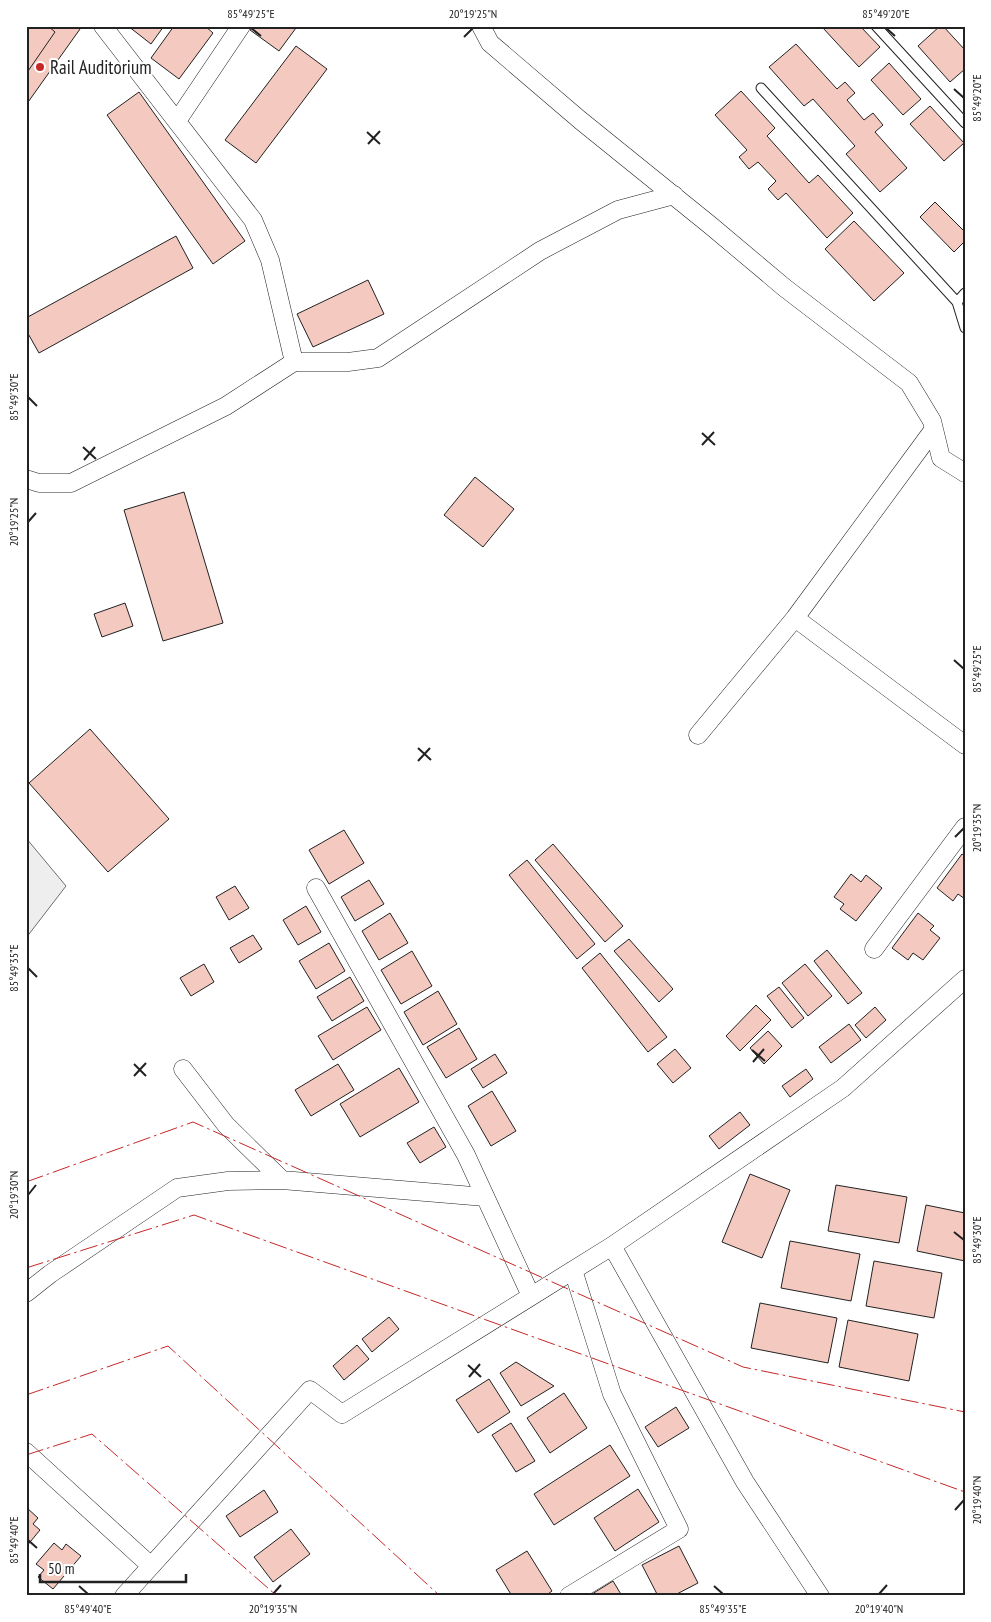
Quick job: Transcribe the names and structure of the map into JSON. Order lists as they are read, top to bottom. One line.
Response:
{"places":["Rail Auditorium"],"scale_bar":"50 m","coordinates":["85°49'25\"E","20°19'25\"N","85°49'20\"E","85°49'30\"E","20°19'35\"N","85°49'35\"E","20°19'30\"N","20°19'40\"N","85°49'40\"E"]}
